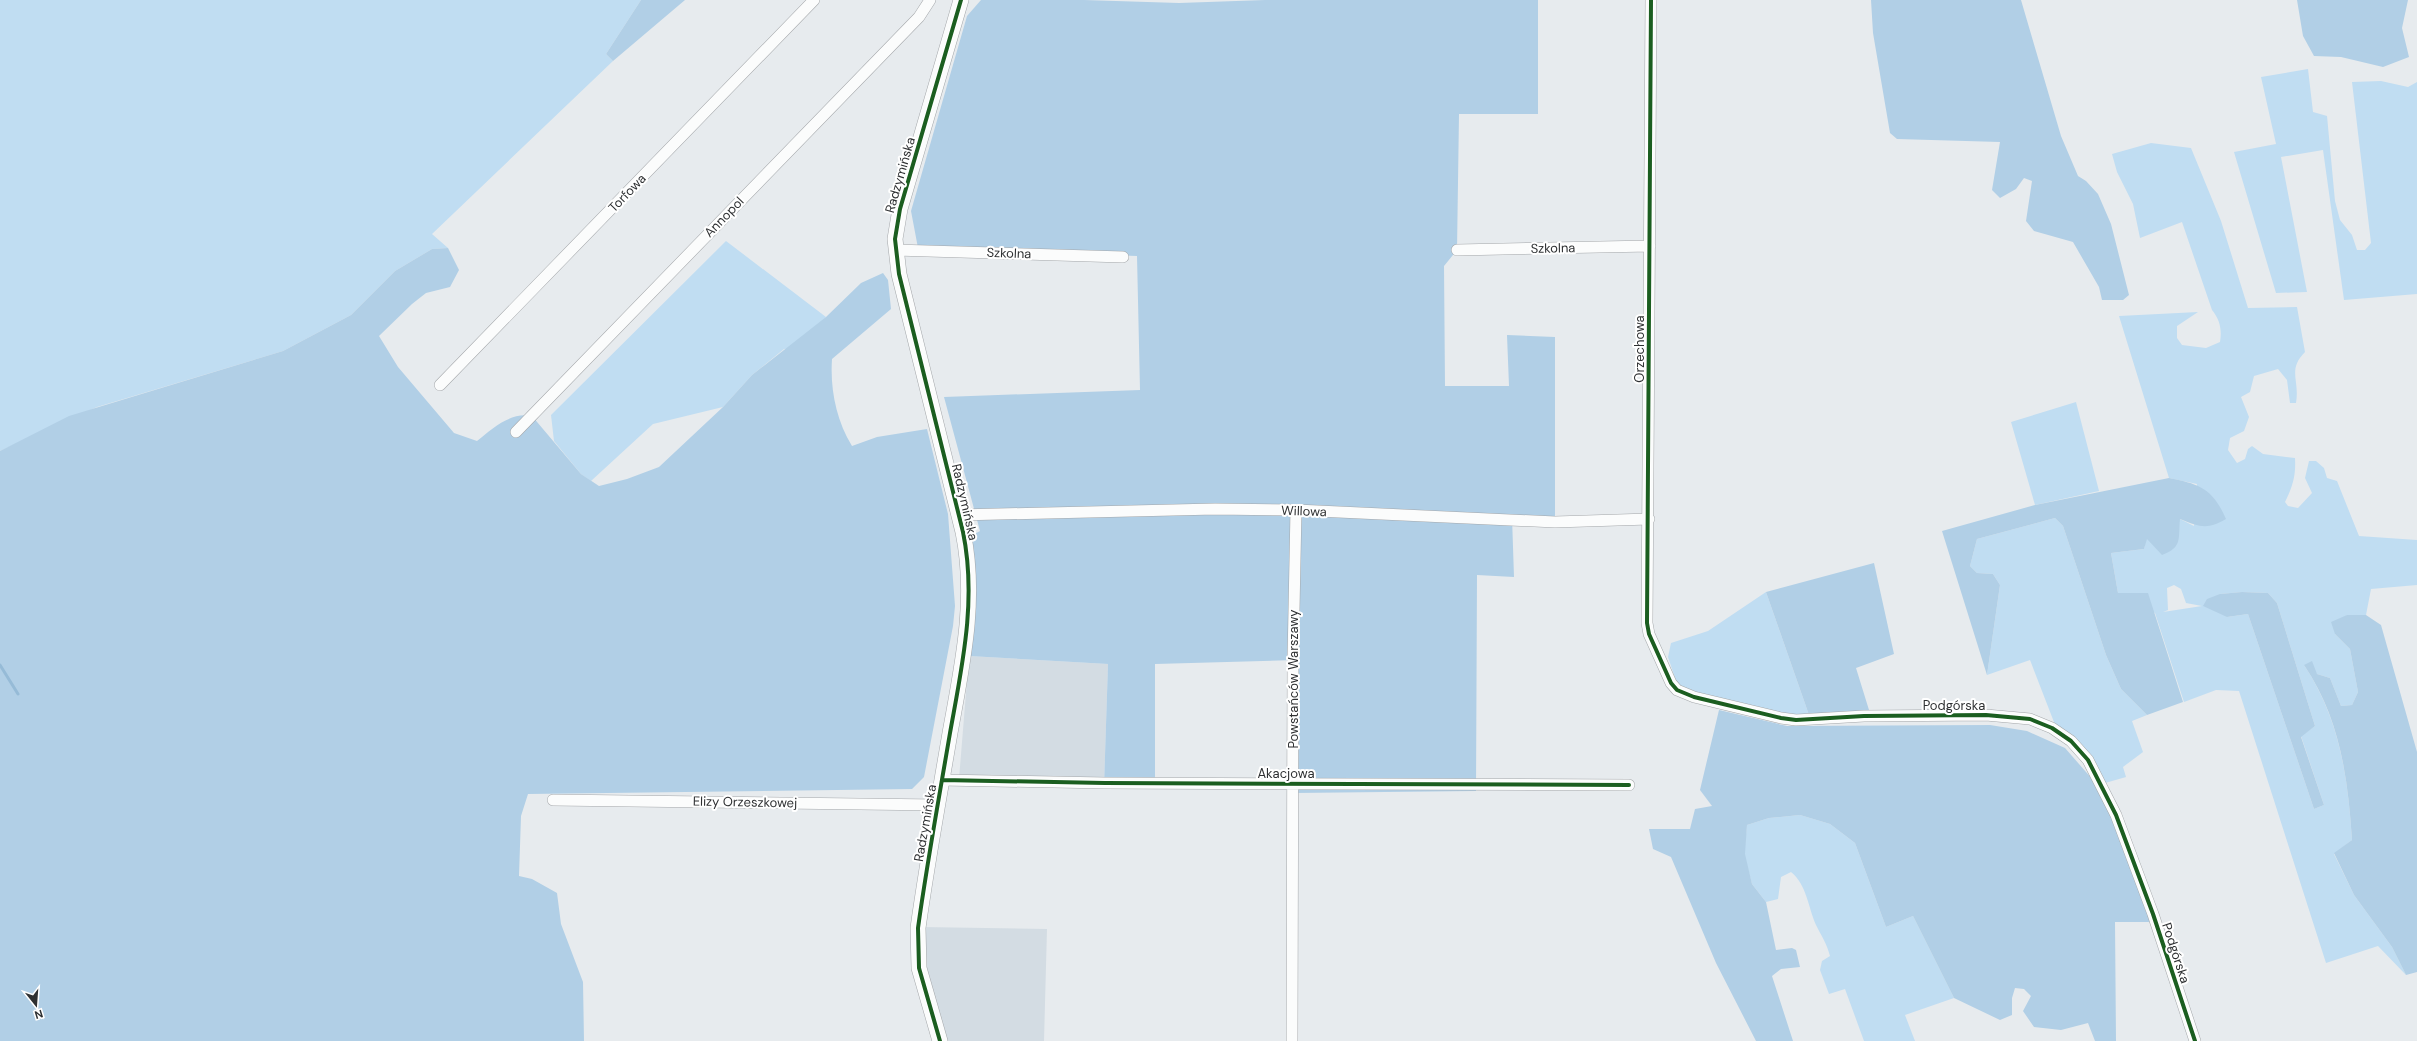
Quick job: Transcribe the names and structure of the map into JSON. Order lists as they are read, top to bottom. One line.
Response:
{"streets":{"street":["Radzymińska","Torfowa","Annopol","Szkolna","Orzechowa","Willowa","Powstańców Warszawy","Podgórska","Akacjowa","Elizy Orzeszkowej"]},"crossings":[["Radzymińska","Szkolna"],["Radzymińska","Willowa"],["Radzymińska","Akacjowa"],["Radzymińska","Elizy Orzeszkowej"],["Szkolna","Orzechowa"],["Orzechowa","Willowa"],["Orzechowa","Podgórska"],["Willowa","Powstańców Warszawy"],["Powstańców Warszawy","Akacjowa"]],"north":"bottom"}
